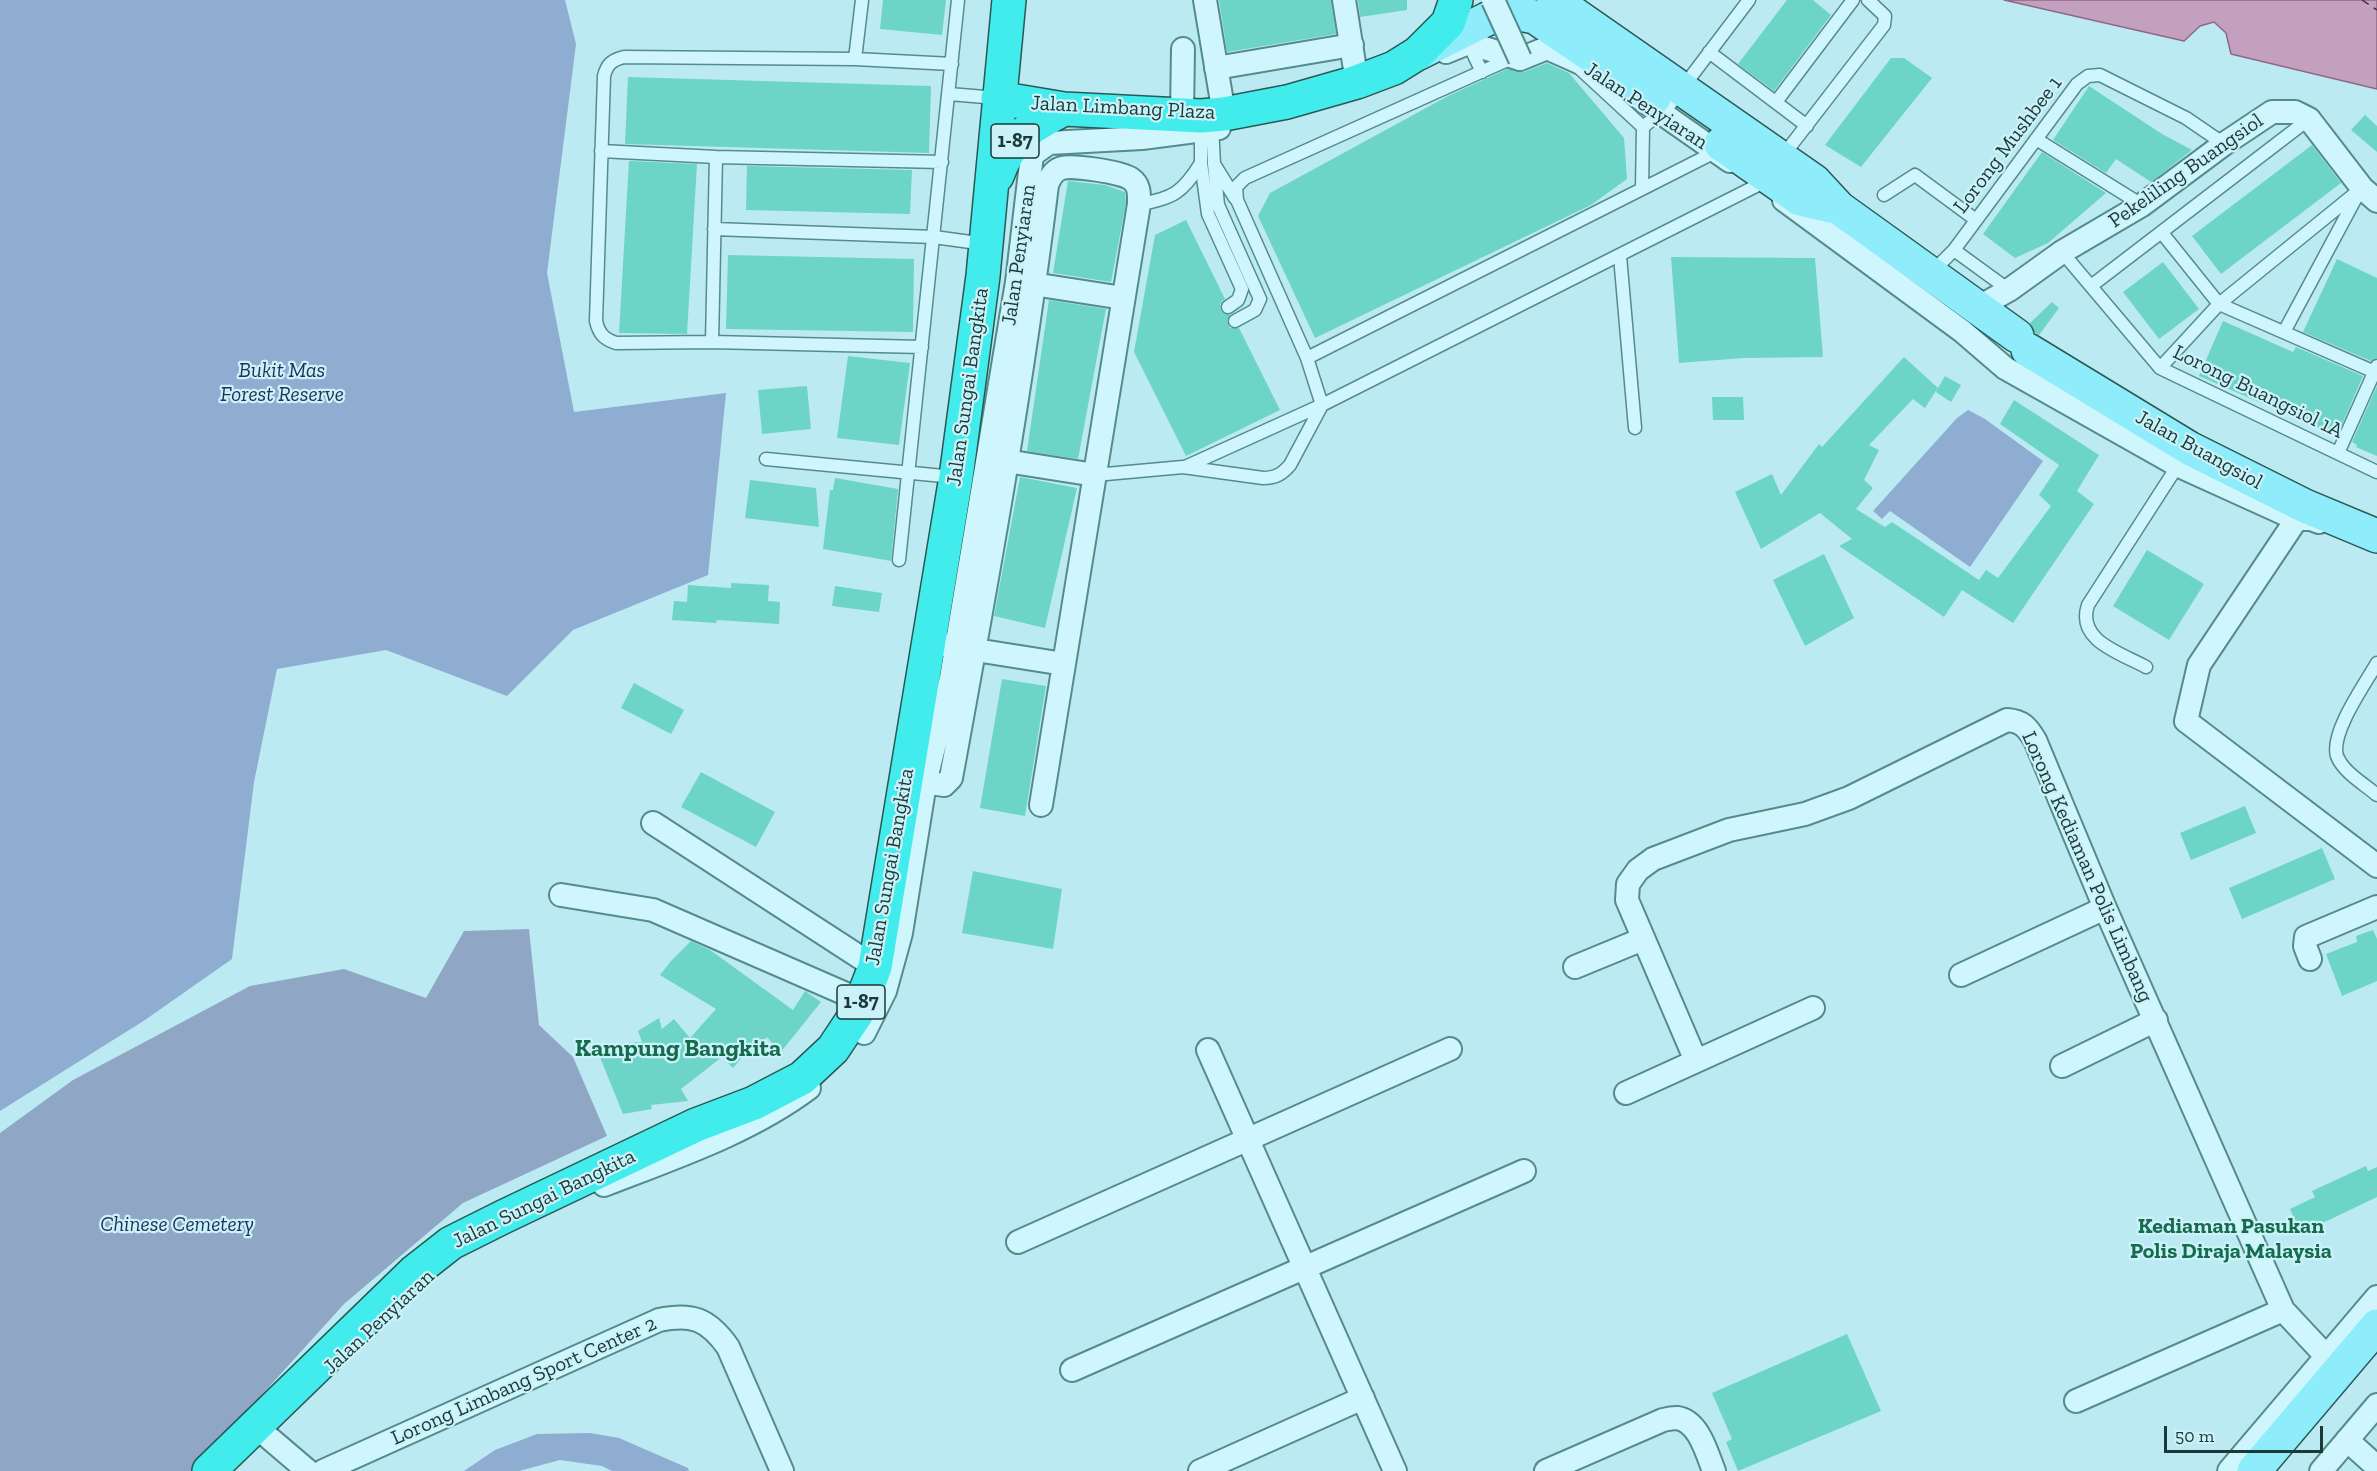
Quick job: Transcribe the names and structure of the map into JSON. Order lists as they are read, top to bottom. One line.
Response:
{"streets":{"highway":["Jalan Limbang Plaza","1-87","Jalan Sungai Bangkita"],"main road":["Jalan Buangsiol"],"street":["Jalan Penyiaran","Pekeliling Buangsiol","Lorong Kediaman Polis Limbang","Lorong Limbang Sport Center 2"],"lane":["Lorong Mushbee 1","Lorong Buangsiol 1A"]},"crossings":[["Jalan Penyiaran","Jalan Limbang Plaza"],["Jalan Penyiaran","Jalan Sungai Bangkita"],["Jalan Limbang Plaza","1-87"],["Jalan Limbang Plaza","Jalan Sungai Bangkita"],["1-87","Jalan Sungai Bangkita"],["Lorong Mushbee 1","Pekeliling Buangsiol"],["Lorong Mushbee 1","Jalan Buangsiol"],["Pekeliling Buangsiol","Lorong Buangsiol 1A"],["Pekeliling Buangsiol","Jalan Buangsiol"]],"districts":["Kampung Bangkita","Kediaman Pasukan Polis Diraja Malaysia"],"parks":["Bukit Mas Forest Reserve","Chinese Cemetery"],"scale_bar":"50 m"}
